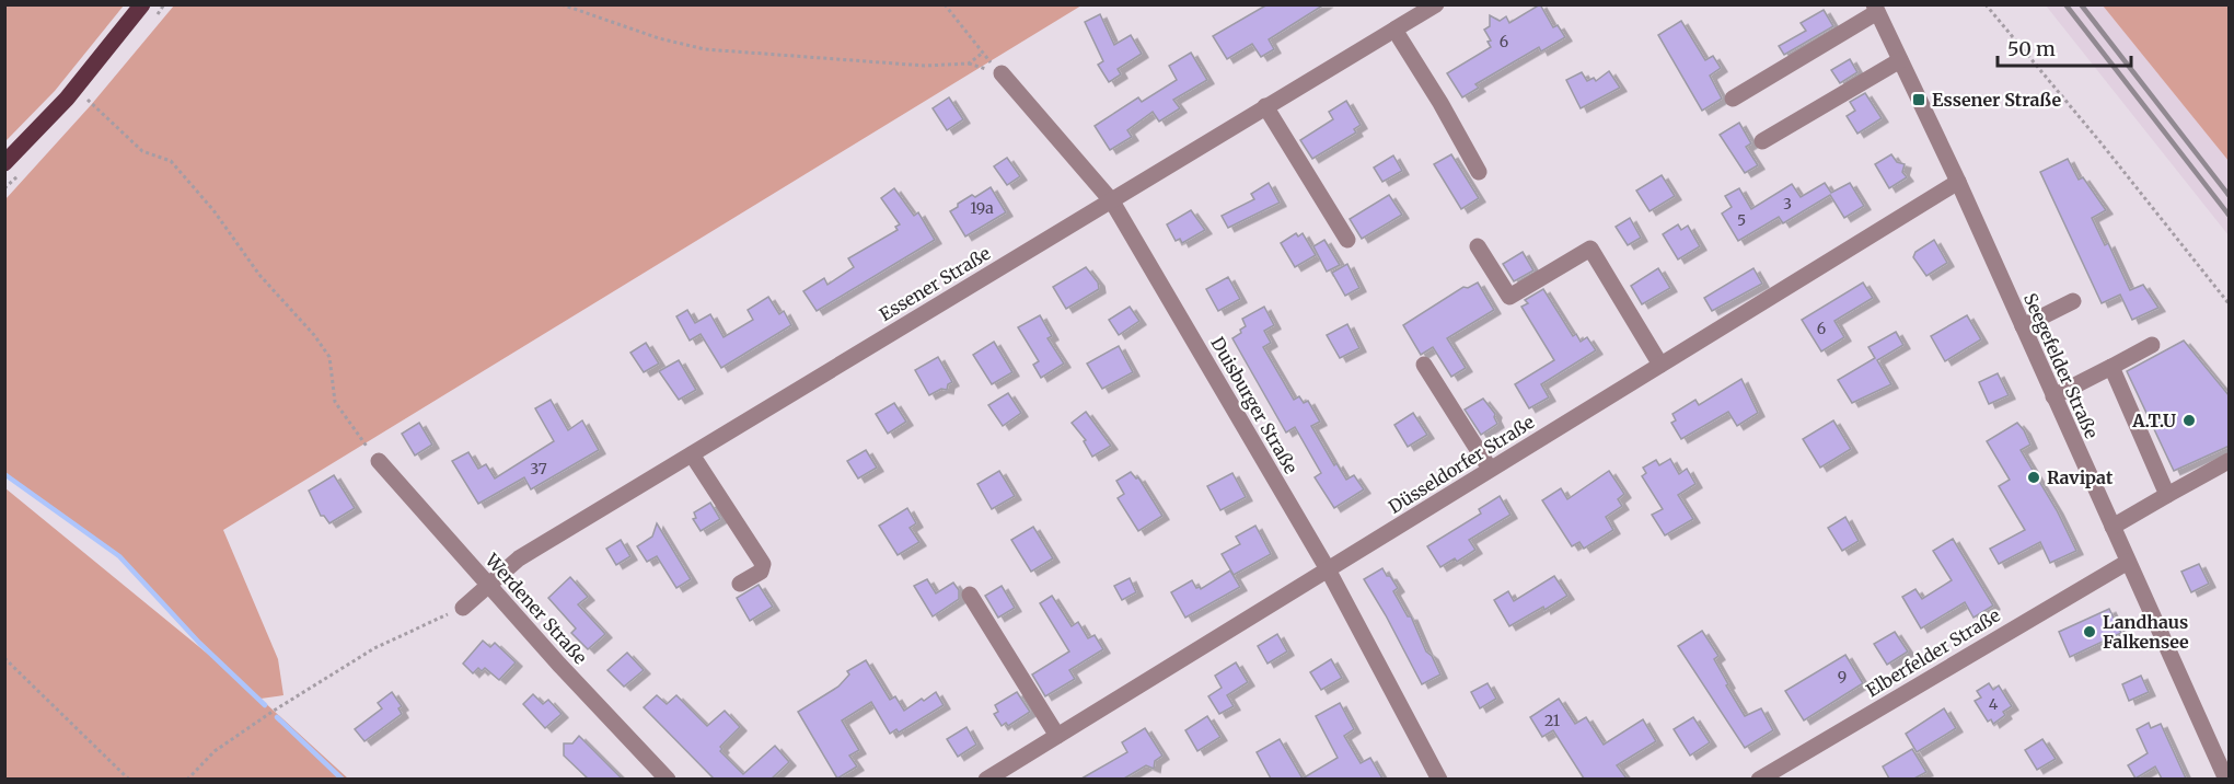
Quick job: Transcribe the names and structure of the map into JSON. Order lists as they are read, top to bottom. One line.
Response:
{"streets":{"street":["Essener Straße","Seegefelder Straße","Duisburger Straße","Düsseldorfer Straße","Werdener Straße","Elberfelder Straße"]},"crossings":[["Essener Straße","Duisburger Straße"],["Essener Straße","Werdener Straße"],["Seegefelder Straße","Düsseldorfer Straße"],["Seegefelder Straße","Elberfelder Straße"],["Duisburger Straße","Düsseldorfer Straße"]],"places":{"transit":["Essener Straße"],"other":["A.T.U","Ravipat","Landhaus Falkensee"]},"house_numbers":["6","3","19a","5","6","37","9","4","21"],"scale_bar":"50 m"}
